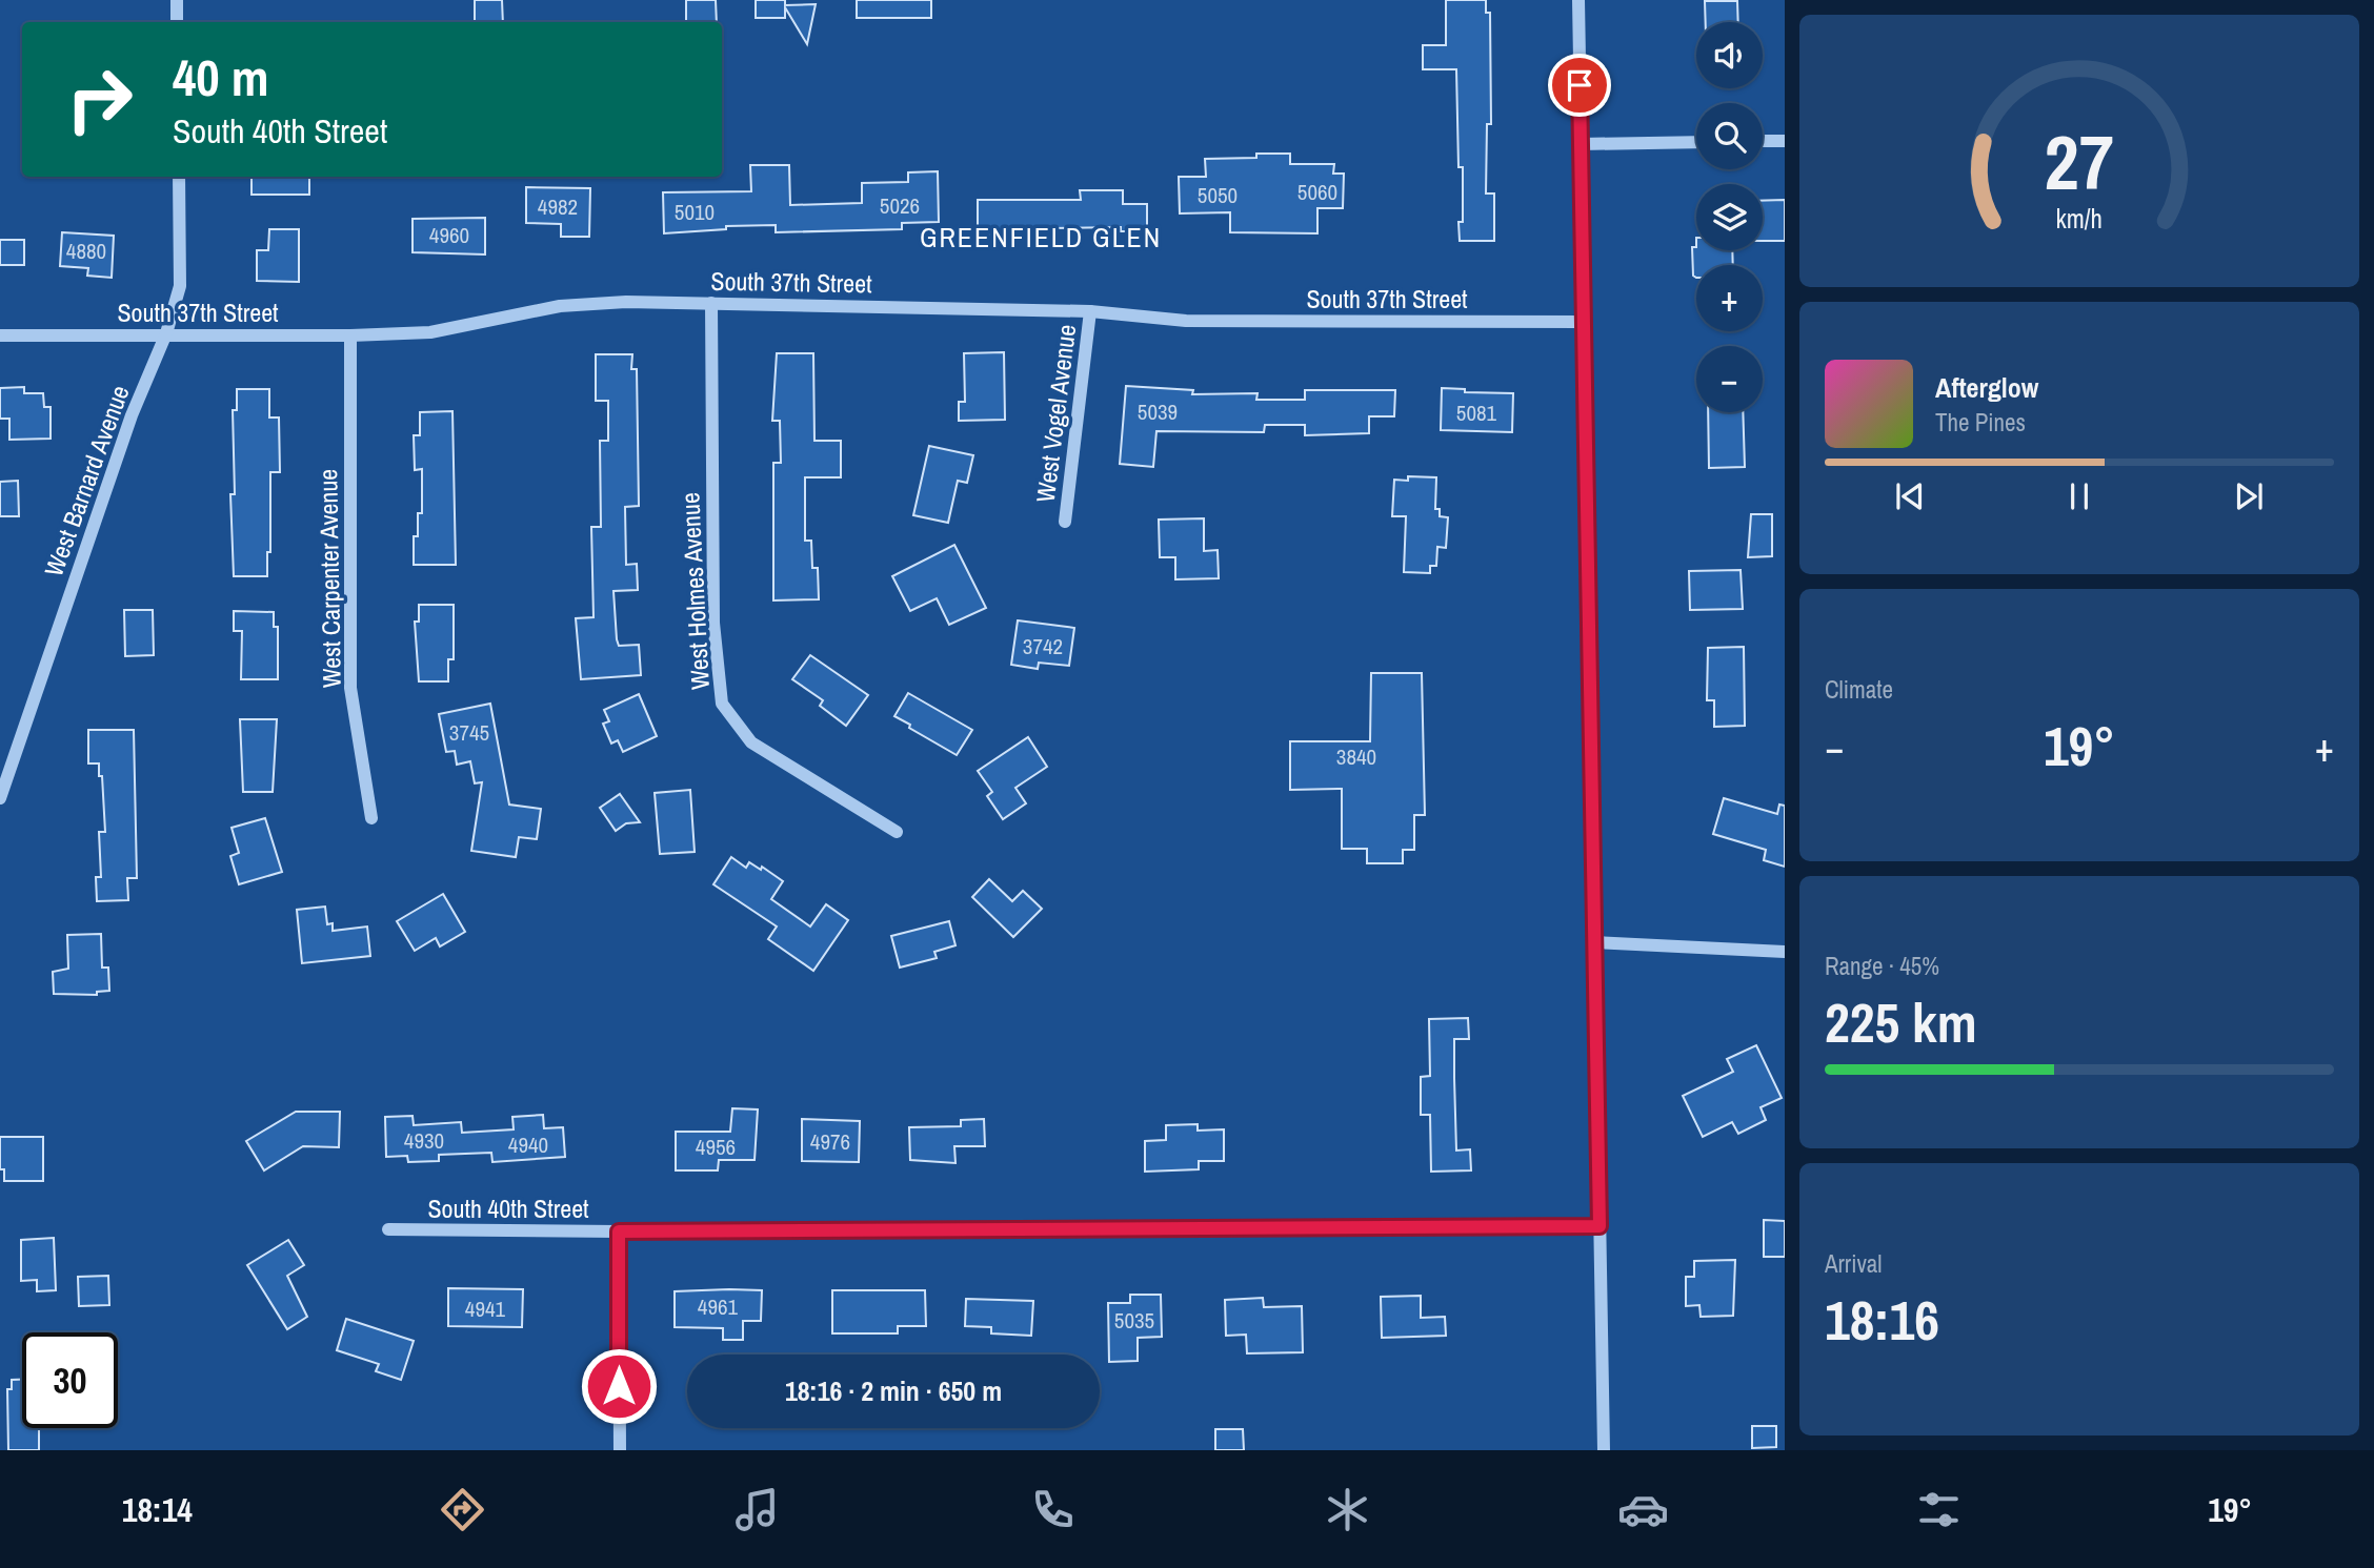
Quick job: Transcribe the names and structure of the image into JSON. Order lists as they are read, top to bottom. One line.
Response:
{"streets":{"street":["South 37th Street","West Vogel Avenue","West Barnard Avenue","West Carpenter Avenue","West Holmes Avenue","South 40th Street"]},"crossings":[["South 37th Street","West Vogel Avenue"],["South 37th Street","West Barnard Avenue"],["South 37th Street","West Carpenter Avenue"],["South 37th Street","West Holmes Avenue"]],"districts":["GREENFIELD GLEN"],"house_numbers":["5060","5050","5026","4982","5010","4960","4880","5039","5081","3742","3745","3840","4930","4976","4940","4956","4961","4941","5035"],"page":{"map_buttons":["+","−"],"turn":["40 m","South 40th Street"],"song":["Afterglow","The Pines"],"tile":["Climate",["Range · 45%","225 km"],["Arrival","18:16"]],"heat":["−","19°","+"],"limit":"30","trip":"18:16 · 2 min · 650 m","tabs":["18:14","19°"],"gauge":["27","km/h"]}}
